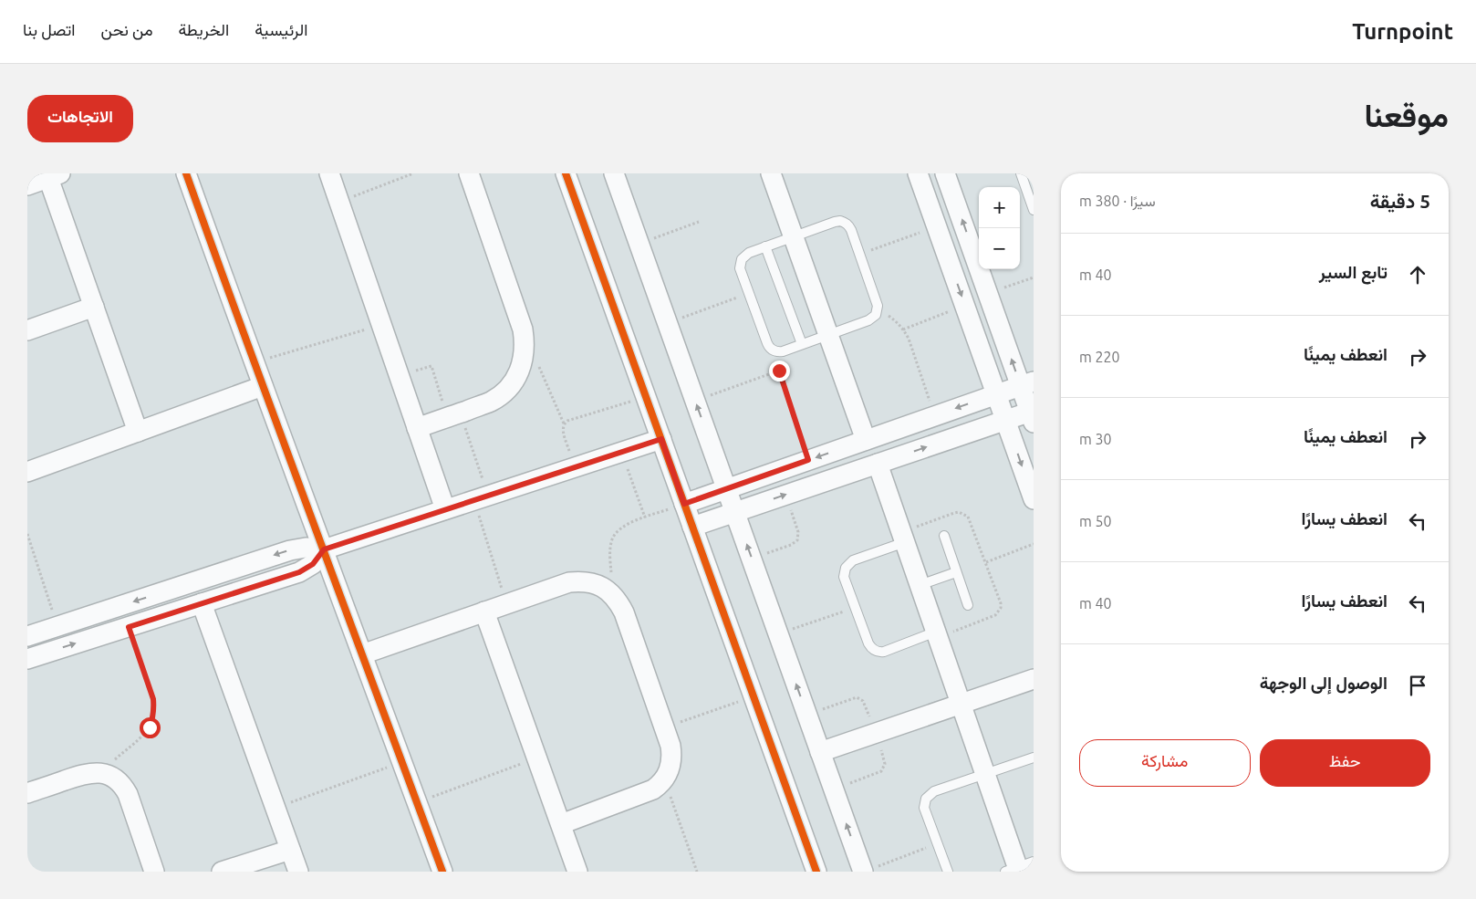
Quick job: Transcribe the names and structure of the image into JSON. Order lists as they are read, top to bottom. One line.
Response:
{"page":{"header":"Turnpoint","nav":["الرئيسية","الخريطة","من نحن","اتصل بنا"],"title":"موقعنا","buttons":["الاتجاهات",["حفظ","مشاركة"]],"heading":["5 دقيقة","سيرًا · 380 m"],"map_buttons":["+","−"],"list":[["تابع السير","40 m"],["انعطف يمينًا","220 m"],["انعطف يمينًا","30 m"],["انعطف يسارًا","50 m"],["انعطف يسارًا","40 m"],"الوصول إلى الوجهة"]}}
